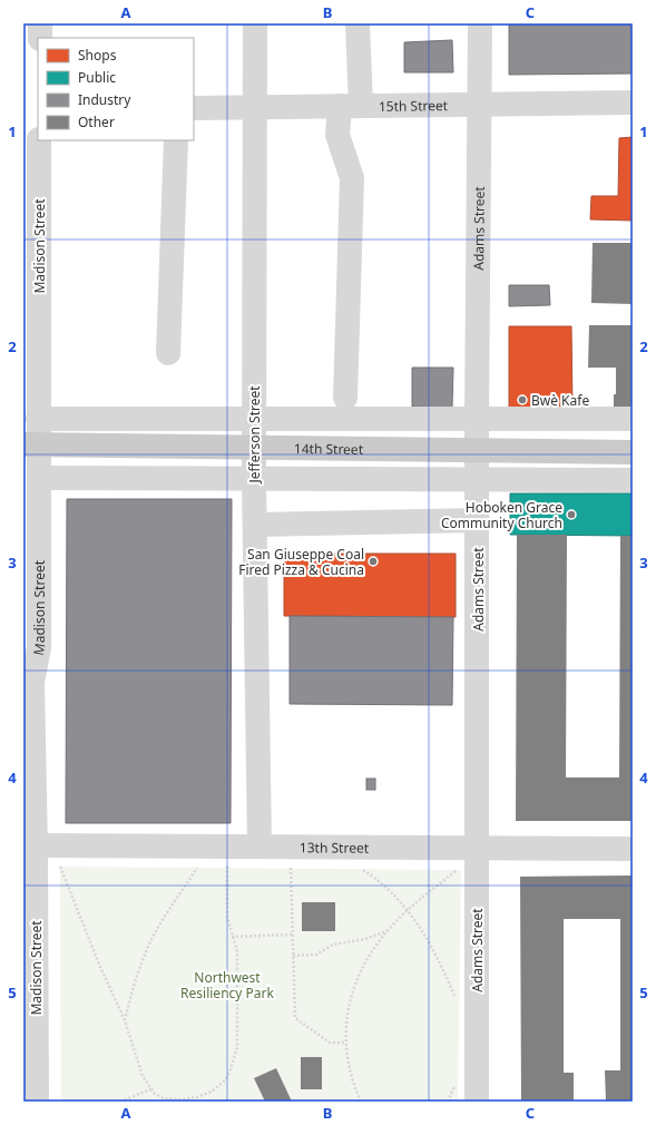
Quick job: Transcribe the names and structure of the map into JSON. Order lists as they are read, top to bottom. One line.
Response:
{"streets":{"main road":["14th Street"],"street":["15th Street","Adams Street","Madison Street","Jefferson Street","13th Street"]},"crossings":[["15th Street","Adams Street"],["15th Street","Jefferson Street"],["Adams Street","14th Street"],["Adams Street","13th Street"],["Madison Street","14th Street"],["Madison Street","13th Street"],["Jefferson Street","14th Street"],["Jefferson Street","13th Street"]],"parks":["Northwest Resiliency Park"],"places":["Bwè Kafe","Hoboken Grace Community Church","San Giuseppe Coal Fired Pizza & Cucina"],"legend":["Shops","Public","Industry","Other"],"grid":{"columns":["A","B","C"],"rows":["1","2","3","4","5"]}}
